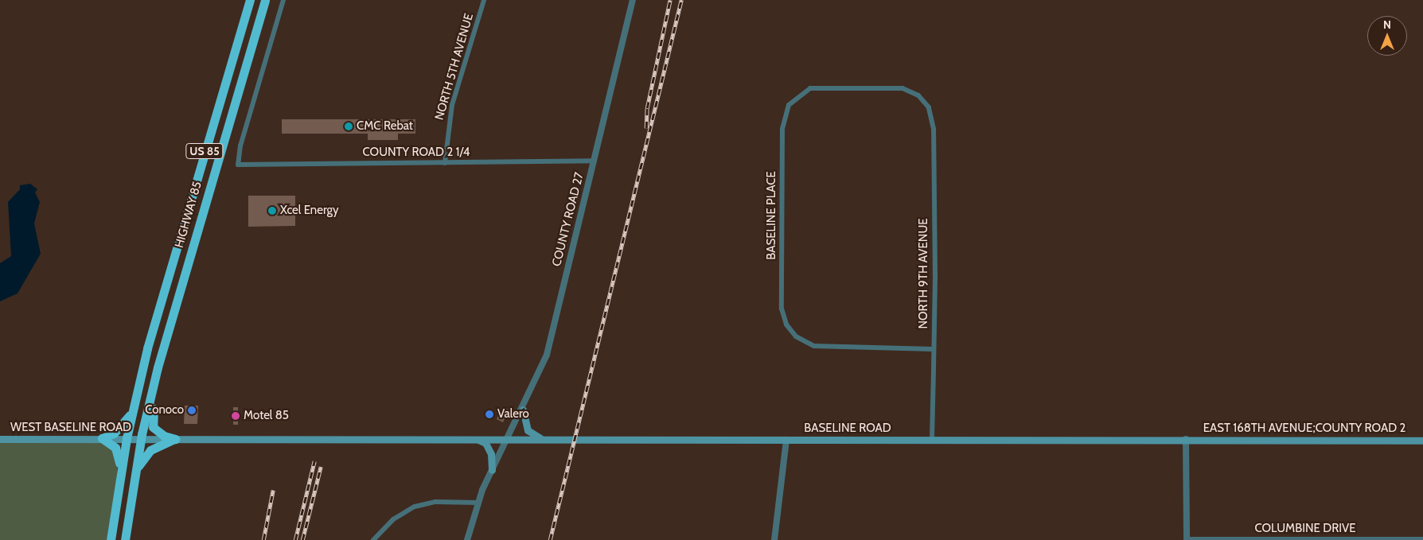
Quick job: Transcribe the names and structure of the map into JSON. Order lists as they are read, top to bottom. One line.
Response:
{"streets":{"highway":["US 85","HIGHWAY 85"],"main road":["WEST BASELINE ROAD","BASELINE ROAD","EAST 168TH AVENUE;COUNTY ROAD 2"],"street":["NORTH 5TH AVENUE","COUNTY ROAD 2 1/4","BASELINE PLACE","COUNTY ROAD 27","NORTH 9TH AVENUE","COLUMBINE DRIVE"]},"crossings":[["NORTH 5TH AVENUE","COUNTY ROAD 2 1/4"],["US 85","HIGHWAY 85"],["US 85","WEST BASELINE ROAD"],["COUNTY ROAD 2 1/4","COUNTY ROAD 27"],["HIGHWAY 85","WEST BASELINE ROAD"],["BASELINE PLACE","NORTH 9TH AVENUE"],["COUNTY ROAD 27","BASELINE ROAD"],["NORTH 9TH AVENUE","BASELINE ROAD"],["BASELINE ROAD","EAST 168TH AVENUE;COUNTY ROAD 2"]],"places":["CMC Rebat","Xcel Energy","Conoco","Valero","Motel 85"],"north":"top"}
